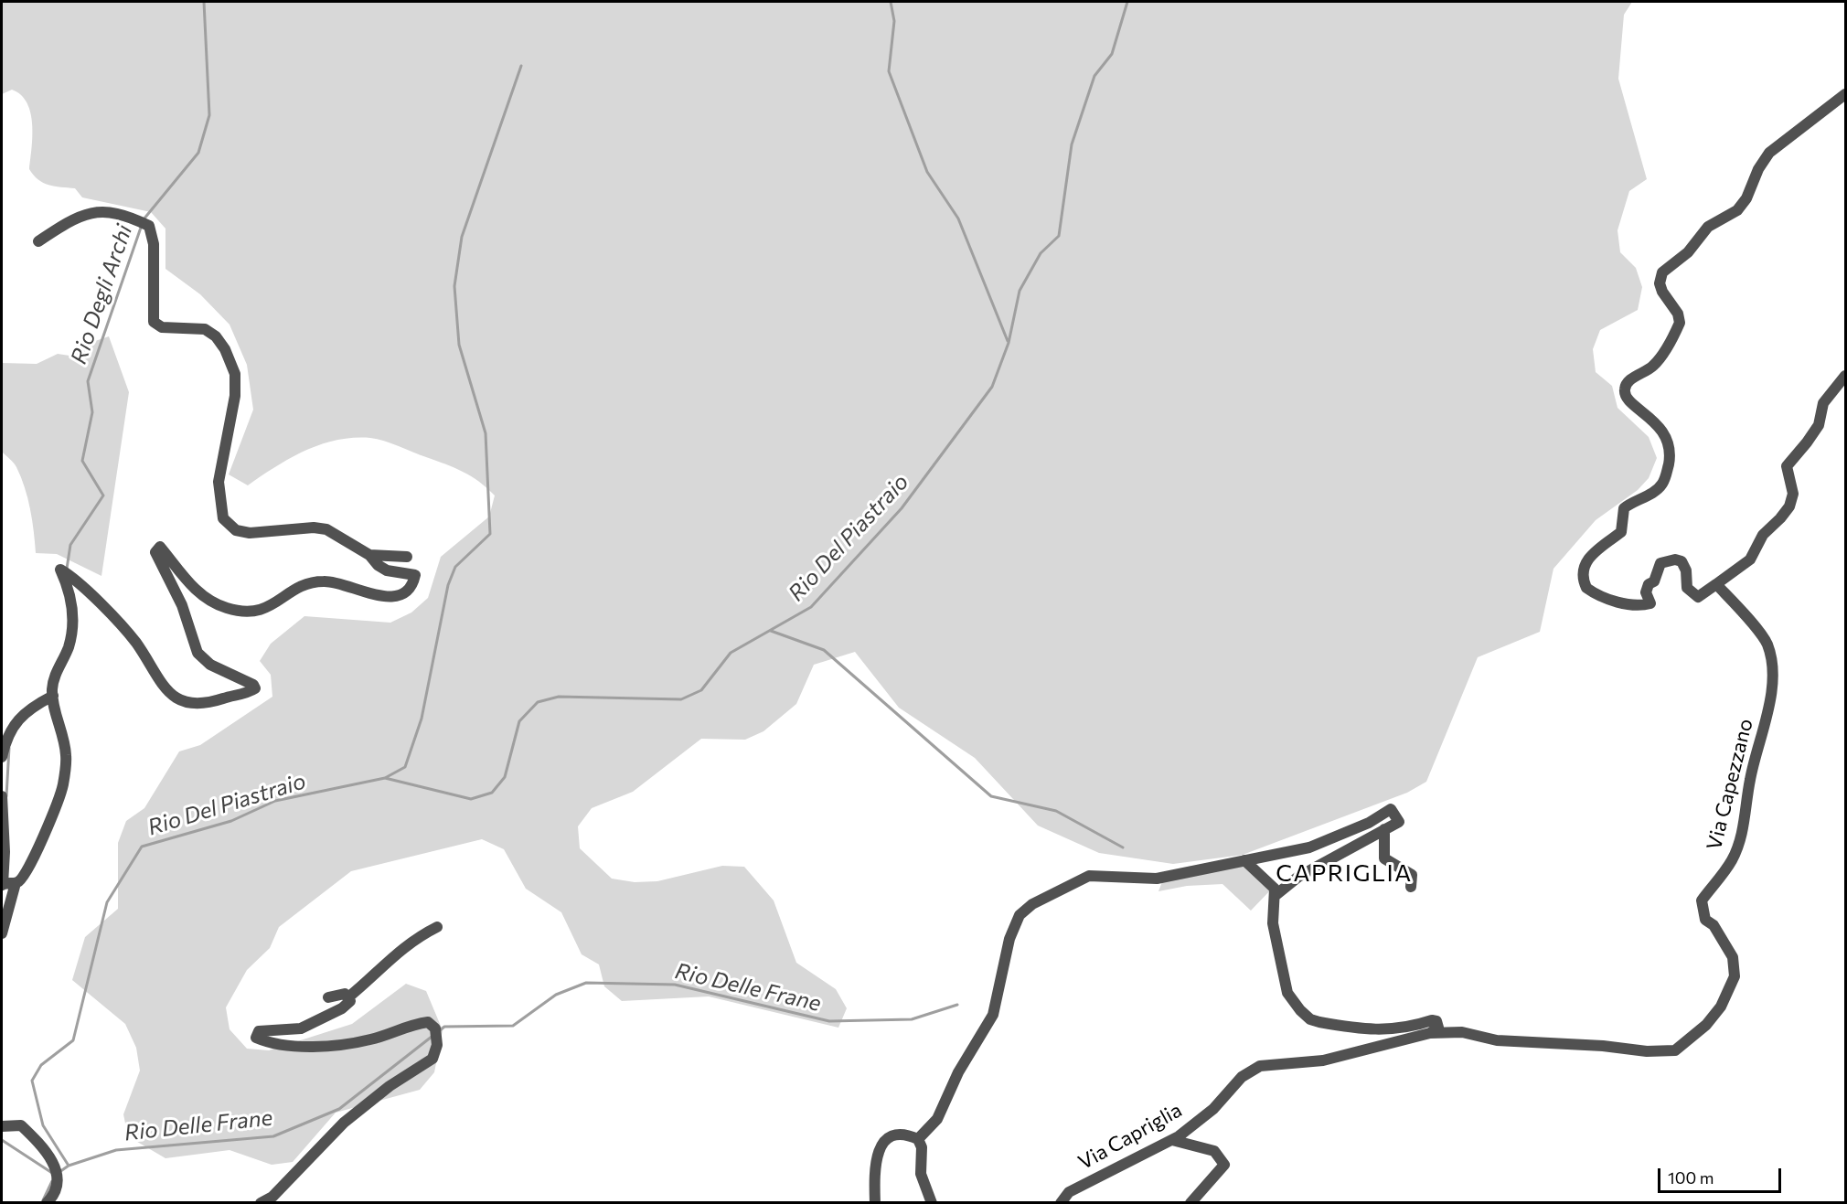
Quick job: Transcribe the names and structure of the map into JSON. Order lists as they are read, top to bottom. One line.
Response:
{"streets":{"street":["Via Capezzano","Via Capriglia"]},"crossings":[["Via Capezzano","Via Capriglia"]],"districts":["CAPRIGLIA"],"water":["Rio Degli Archi","Rio Del Piastraio","Rio Delle Frane"],"scale_bar":"100 m"}
